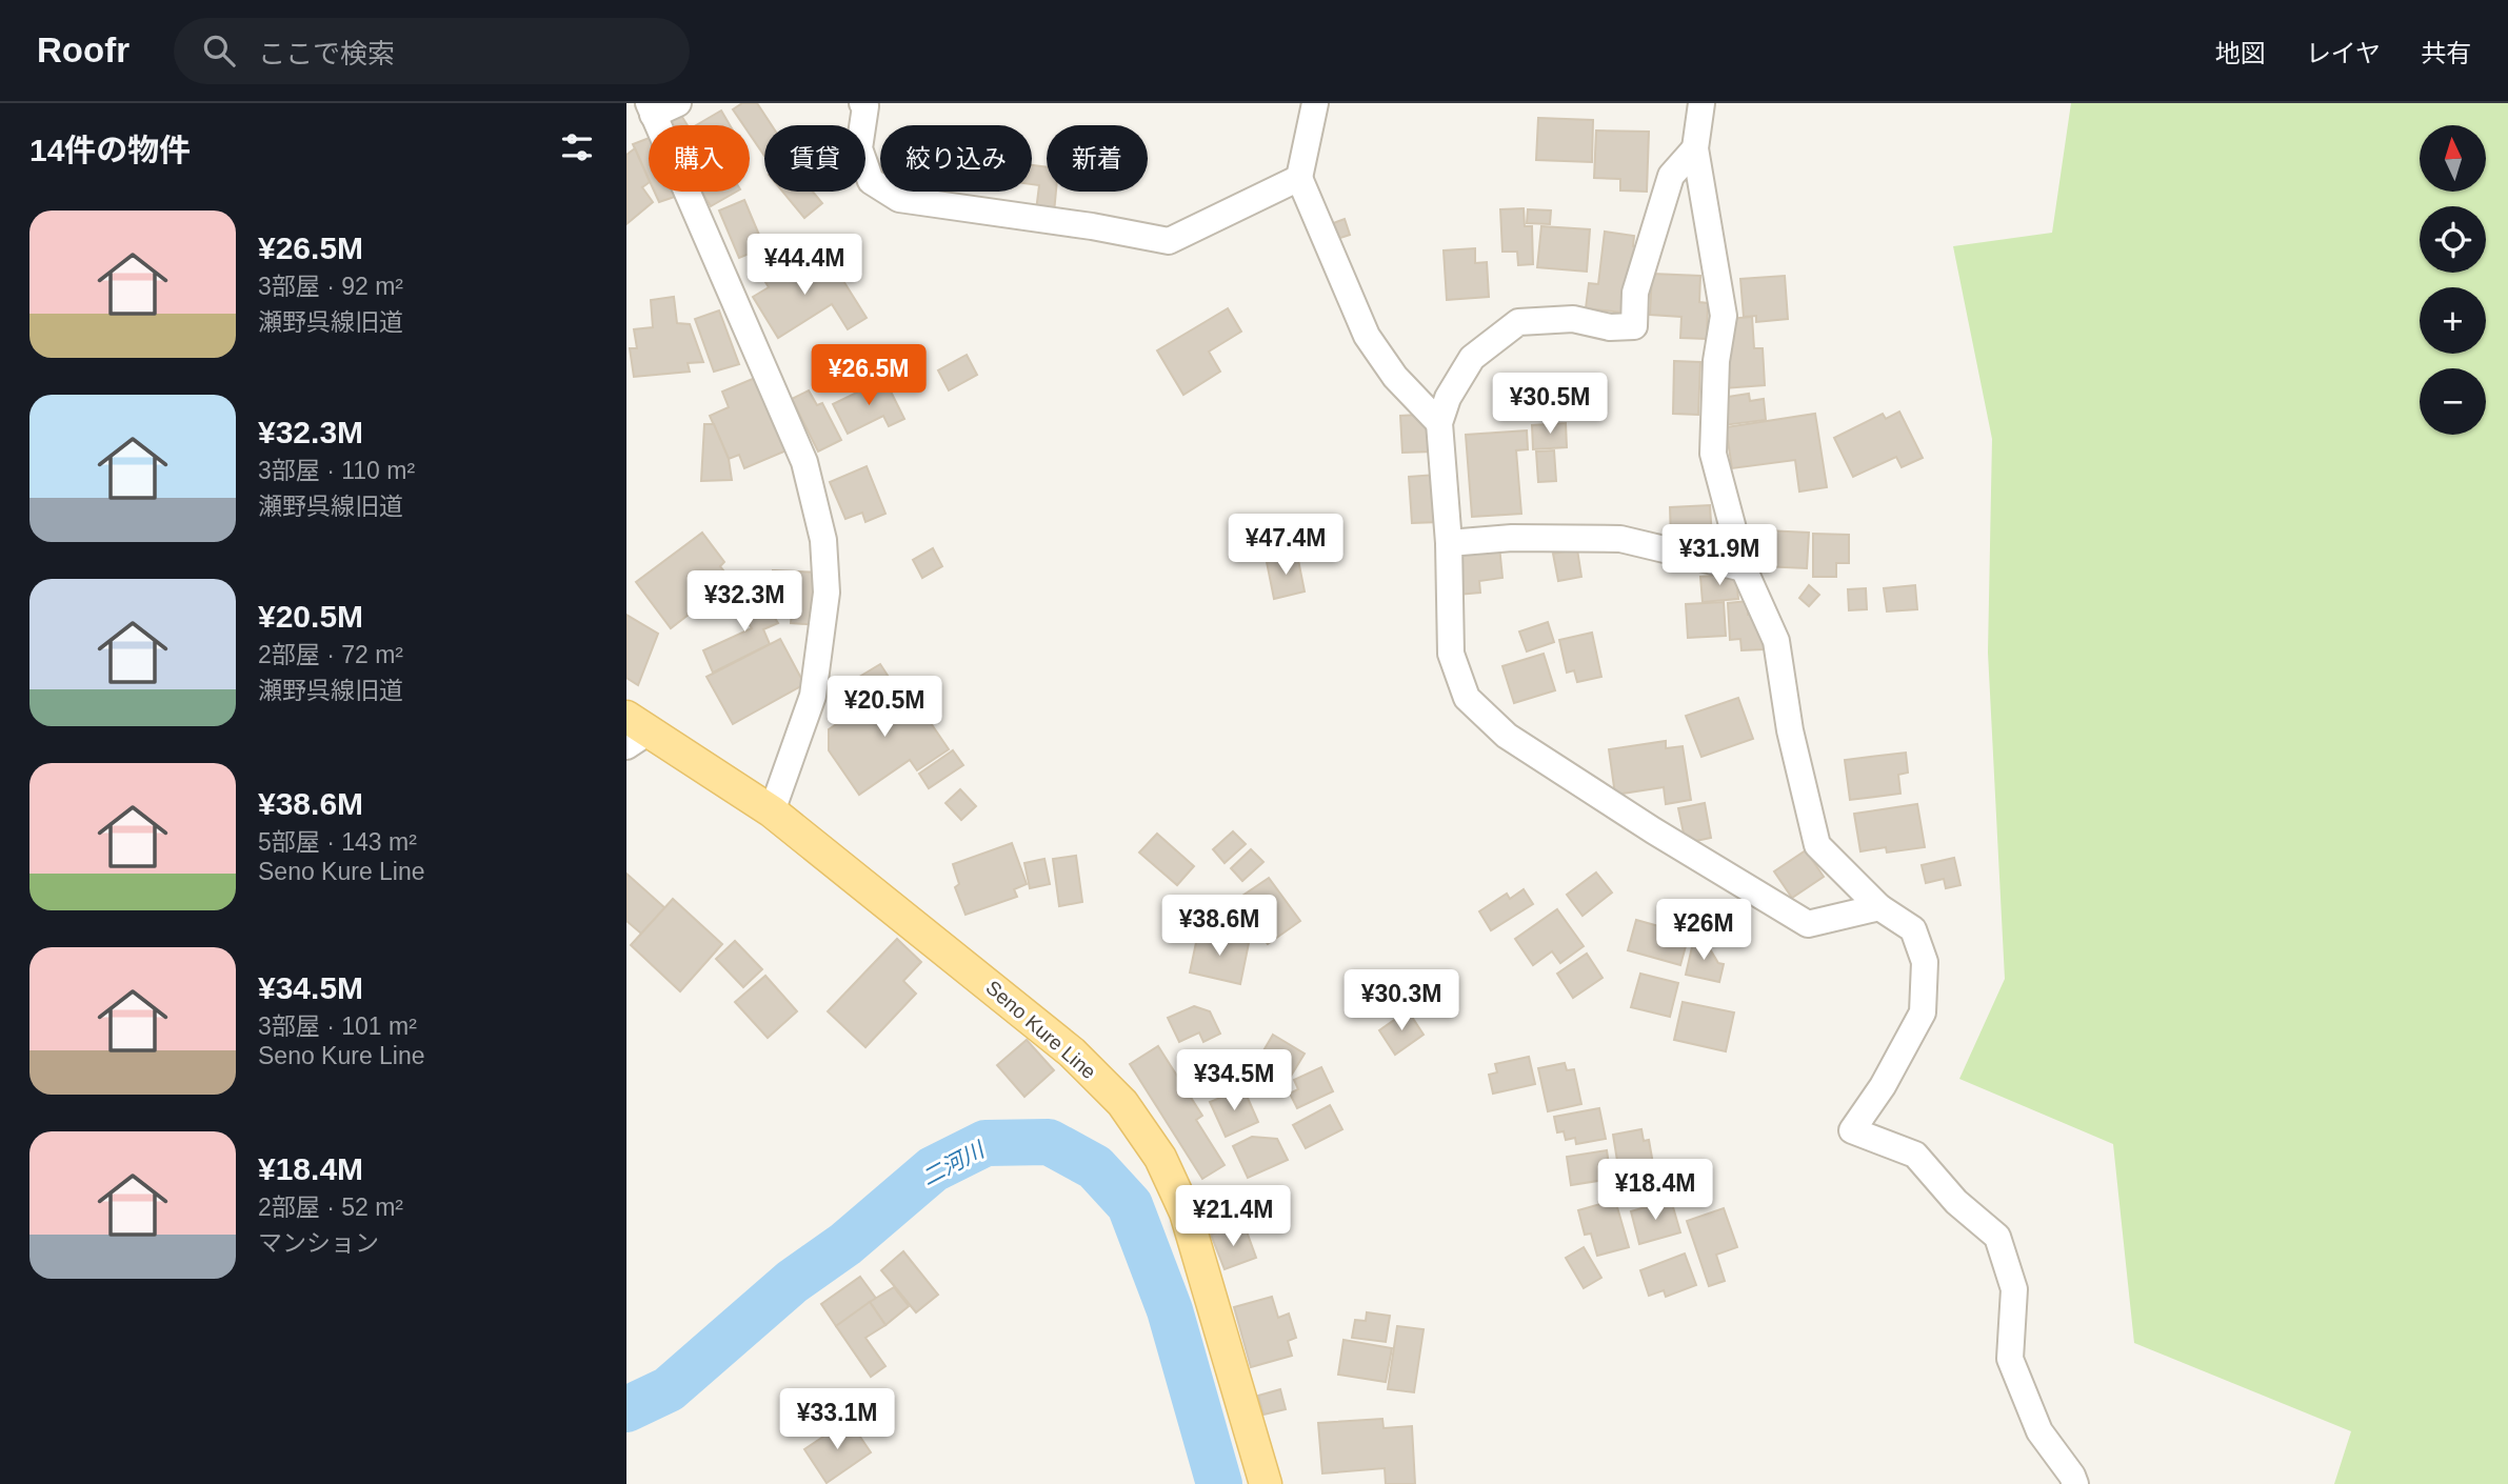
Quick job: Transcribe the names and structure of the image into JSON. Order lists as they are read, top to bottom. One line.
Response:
{"streets":{"main road":["Seno Kure Line"]},"water":["二河川"],"north":"top","page":{"header":"Roofr","search":"ここで検索","nav":["地図","レイヤ","共有"],"heading":"14件の物件","map_buttons":["+","−"],"chip":["購入","賃貸","絞り込み","新着"],"list":[{"name":"¥26.5M","note":"3部屋 · 92 m² · 瀬野呉線旧道"},{"name":"¥32.3M","note":"3部屋 · 110 m² · 瀬野呉線旧道"},{"name":"¥20.5M","note":"2部屋 · 72 m² · 瀬野呉線旧道"},{"name":"¥38.6M","note":"5部屋 · 143 m² · Seno Kure Line"},{"name":"¥34.5M","note":"3部屋 · 101 m² · Seno Kure Line"},{"name":"¥18.4M","note":"2部屋 · 52 m² · マンション"}],"price":["¥44.4M","¥26.5M","¥30.5M","¥47.4M","¥31.9M","¥32.3M","¥20.5M","¥38.6M","¥26M","¥30.3M","¥34.5M","¥18.4M","¥21.4M","¥33.1M"]}}
